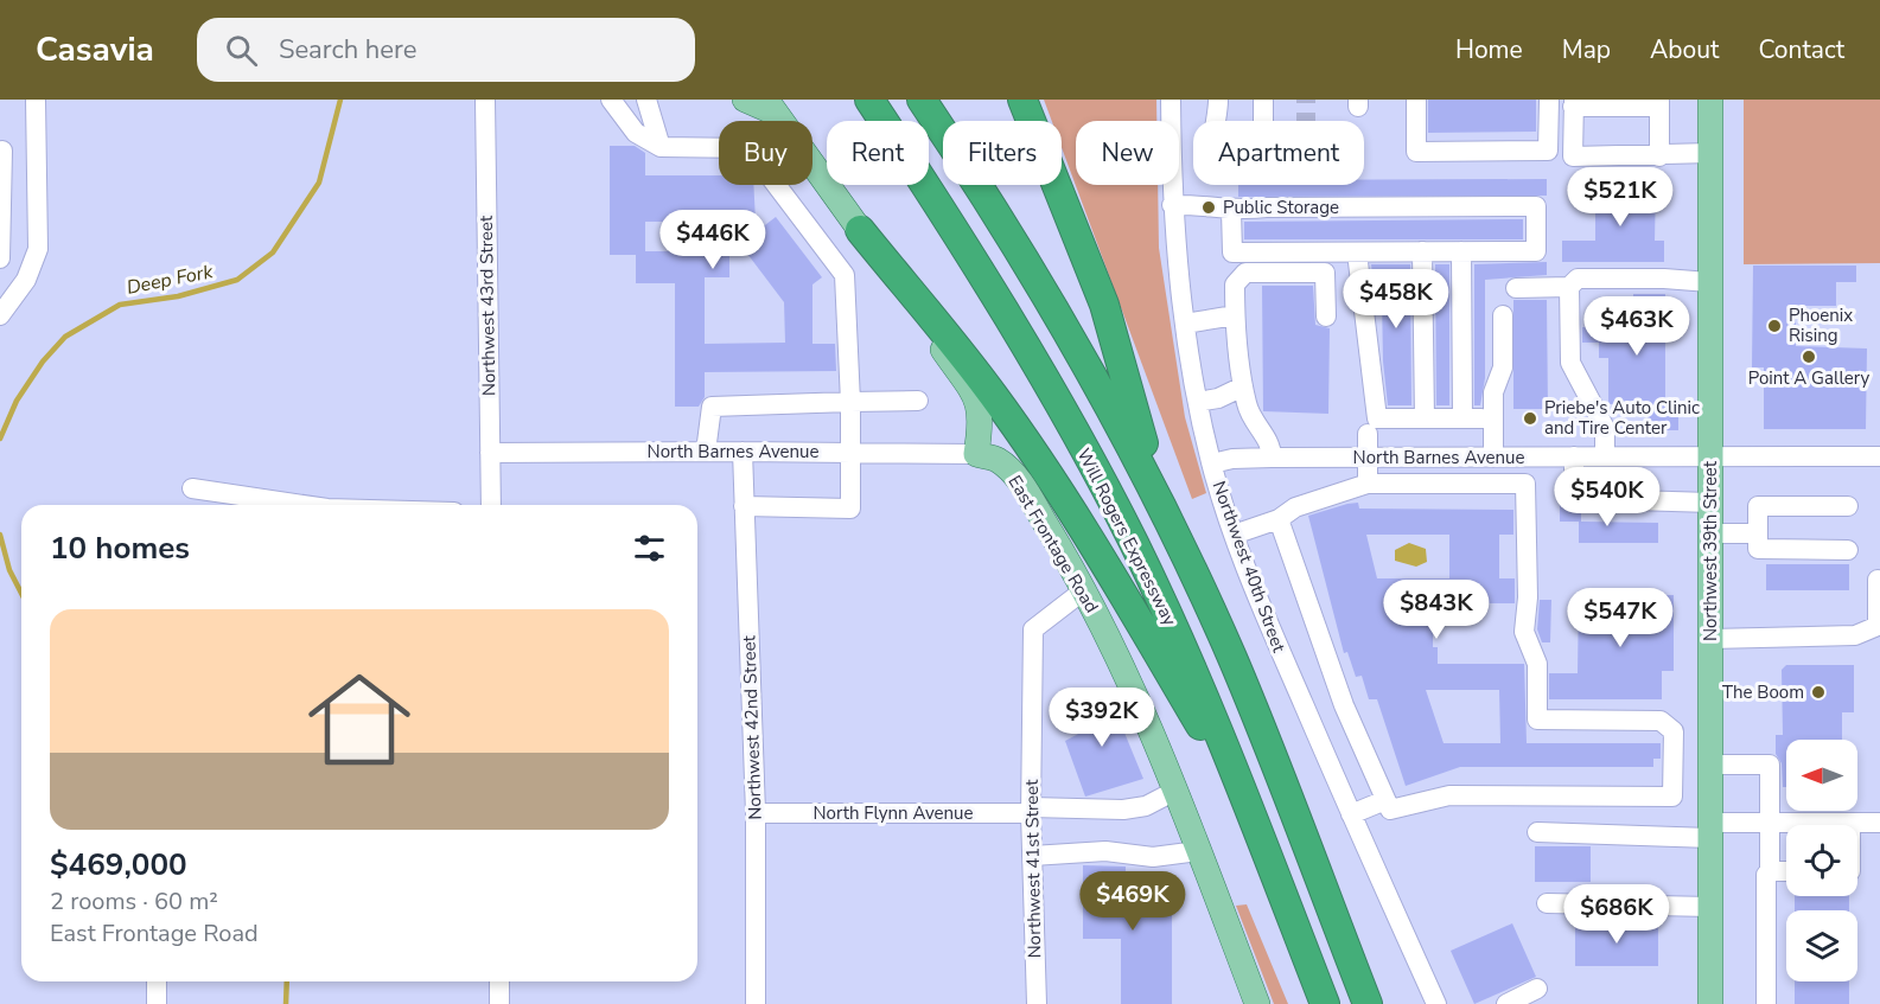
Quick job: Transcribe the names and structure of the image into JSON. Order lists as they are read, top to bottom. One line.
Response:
{"streets":{"highway":["Will Rogers Expressway"],"main road":["East Frontage Road","Northwest 39th Street"],"street":["Northwest 43rd Street","North Barnes Avenue","Northwest 40th Street","Northwest 42nd Street","North Flynn Avenue","Northwest 41st Street"]},"crossings":[["Northwest 43rd Street","North Barnes Avenue"],["North Barnes Avenue","East Frontage Road"],["North Barnes Avenue","Northwest 39th Street"],["North Barnes Avenue","Northwest 40th Street"],["North Barnes Avenue","Northwest 42nd Street"],["East Frontage Road","North Flynn Avenue"],["East Frontage Road","Northwest 41st Street"],["Northwest 42nd Street","North Flynn Avenue"],["North Flynn Avenue","Northwest 41st Street"]],"water":["Deep Fork"],"places":["Public Storage","Phoenix Rising","Point A Gallery","Priebe's Auto Clinic and Tire Center","The Boom"],"north":"left","page":{"header":"Casavia","search":"Search here","nav":["Home","Map","About","Contact"],"chip":["Buy","Rent","Filters","New","Apartment"],"price":["$521K","$446K","$458K","$463K","$540K","$843K","$547K","$392K","$469K","$686K"],"heading":"10 homes","list":[{"name":"$469,000","note":"2 rooms · 60 m² · East Frontage Road"}]}}
